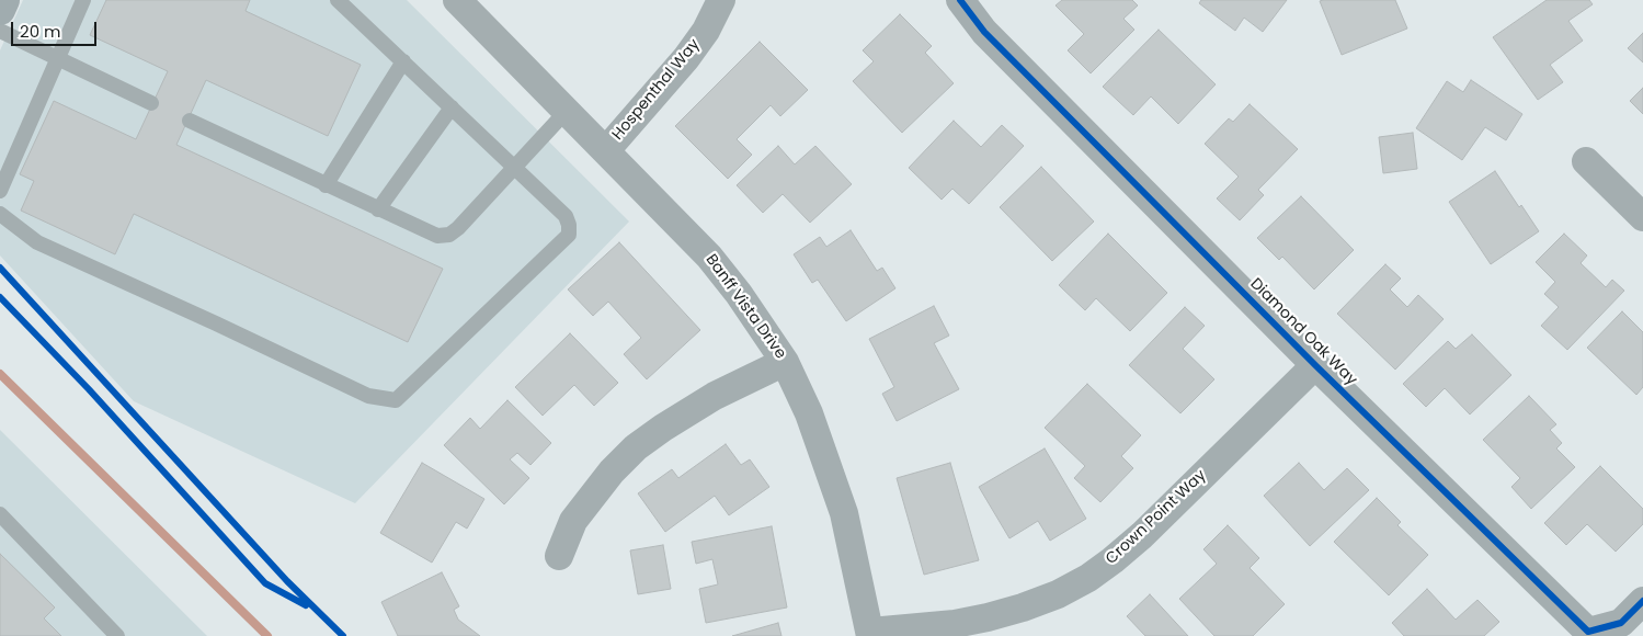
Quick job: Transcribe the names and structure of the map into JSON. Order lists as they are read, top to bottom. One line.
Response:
{"streets":{"street":["Hospenthal Way","Banff Vista Drive","Diamond Oak Way","Crown Point Way"]},"crossings":[["Hospenthal Way","Banff Vista Drive"],["Banff Vista Drive","Crown Point Way"],["Diamond Oak Way","Crown Point Way"]],"scale_bar":"20 m"}
